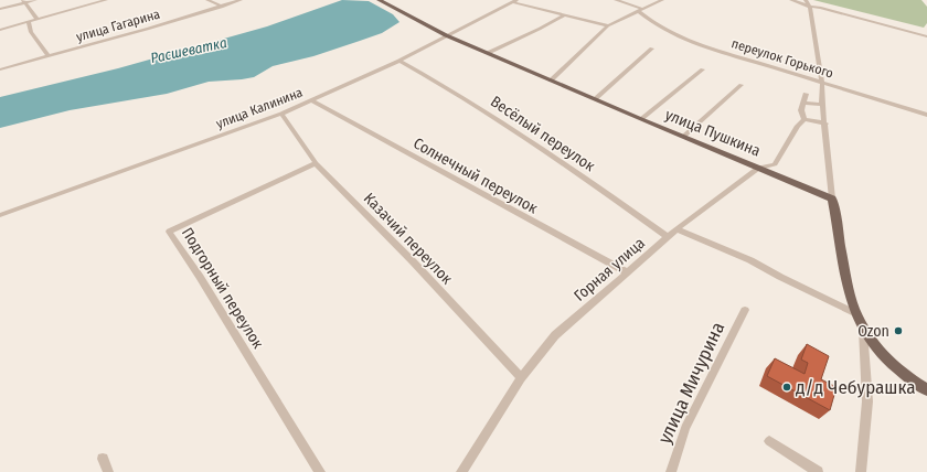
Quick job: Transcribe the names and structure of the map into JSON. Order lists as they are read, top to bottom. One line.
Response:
{"streets":{"main road":["улица Пушкина"],"street":["улица Гагарина","переулок Горького","улица Калинина","Весёлый переулок","Солнечный переулок","Казачий переулок","Горная улица","Подгорный переулок","улица Мичурина"]},"crossings":[["улица Калинина","улица Пушкина"],["улица Калинина","Весёлый переулок"],["улица Калинина","Солнечный переулок"],["улица Калинина","Казачий переулок"],["улица Пушкина","Горная улица"],["Весёлый переулок","Горная улица"],["Солнечный переулок","Горная улица"],["Казачий переулок","Горная улица"],["Казачий переулок","Подгорный переулок"]],"water":["Расшеватка"],"places":["Ozon","д/д Чебурашка"]}
